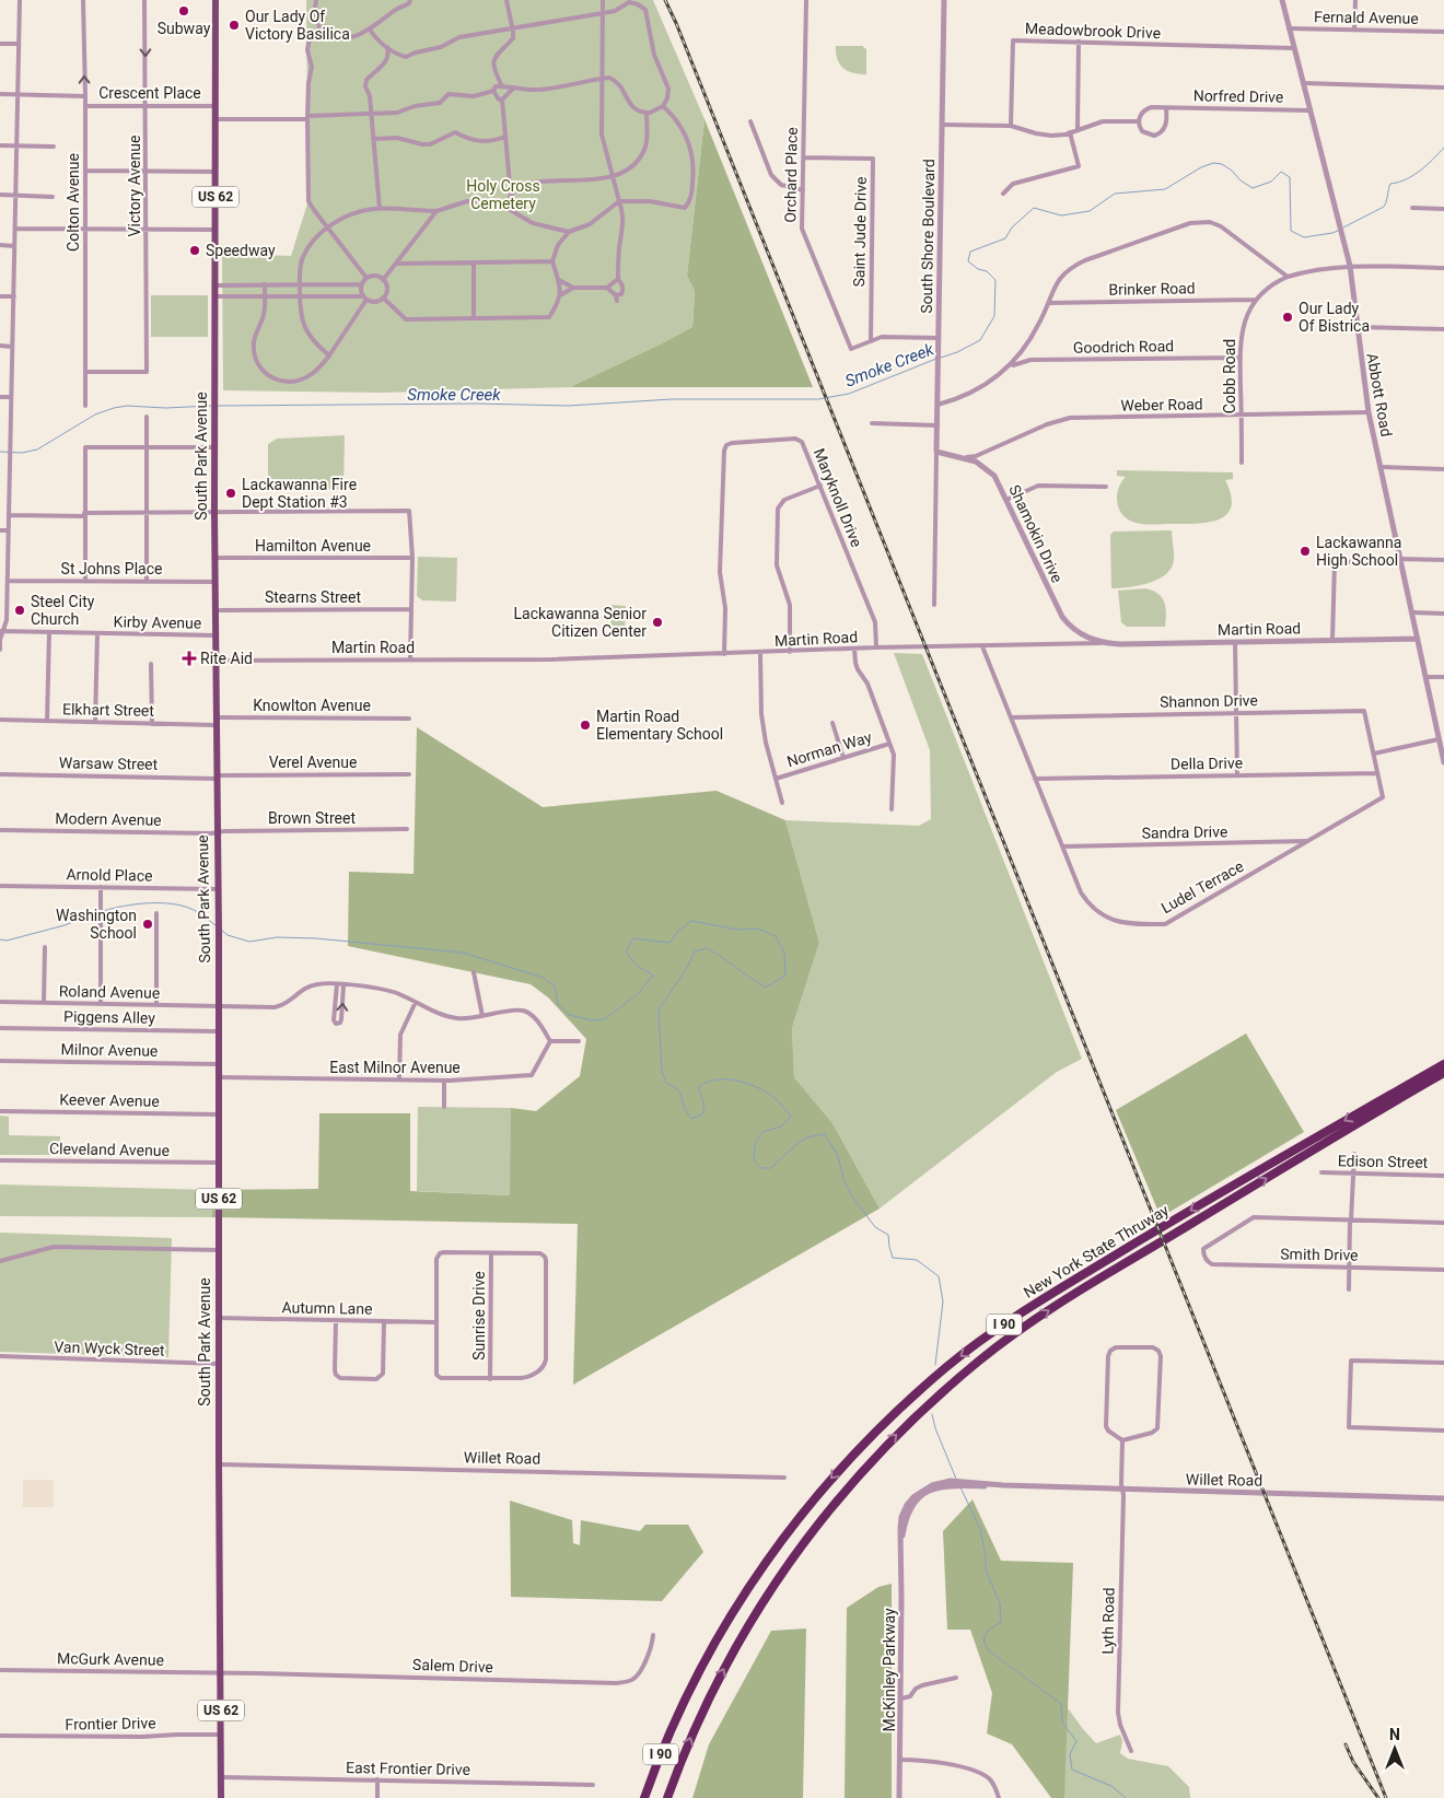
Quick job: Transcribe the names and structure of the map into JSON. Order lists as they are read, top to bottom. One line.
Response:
{"streets":{"highway":["New York State Thruway","I 90"],"main road":["US 62","South Park Avenue"],"street":["Fernald Avenue","Meadowbrook Drive","Crescent Place","Norfred Drive","Orchard Place","Victory Avenue","Colton Avenue","Saint Jude Drive","South Shore Boulevard","Brinker Road","Goodrich Road","Cobb Road","Abbott Road","Weber Road","Maryknoll Drive","Shamokin Drive","Hamilton Avenue","St Johns Place","Stearns Street","Kirby Avenue","Martin Road","Shannon Drive","Knowlton Avenue","Elkhart Street","Norman Way","Verel Avenue","Warsaw Street","Della Drive","Brown Street","Modern Avenue","Sandra Drive","Arnold Place","Ludel Terrace","Roland Avenue","Piggens Alley","Milnor Avenue","East Milnor Avenue","Keever Avenue","Cleveland Avenue","Edison Street","Smith Drive","Autumn Lane","Sunrise Drive","Van Wyck Street","Willet Road","Lyth Road","McGurk Avenue","Salem Drive","McKinley Parkway","Frontier Drive","East Frontier Drive"]},"crossings":[["Fernald Avenue","Abbott Road"],["Meadowbrook Drive","Abbott Road"],["Crescent Place","Victory Avenue"],["Crescent Place","Colton Avenue"],["Crescent Place","South Park Avenue"],["Norfred Drive","Abbott Road"],["Orchard Place","Saint Jude Drive"],["Orchard Place","South Shore Boulevard"],["Victory Avenue","Colton Avenue"],["South Shore Boulevard","Shamokin Drive"],["Brinker Road","Cobb Road"],["Goodrich Road","Cobb Road"],["Cobb Road","Abbott Road"],["Cobb Road","Weber Road"],["Abbott Road","Weber Road"],["Abbott Road","Martin Road"],["Weber Road","Shamokin Drive"],["South Park Avenue","Hamilton Avenue"],["South Park Avenue","St Johns Place"],["South Park Avenue","Stearns Street"],["South Park Avenue","Kirby Avenue"],["South Park Avenue","Martin Road"],["South Park Avenue","Knowlton Avenue"],["South Park Avenue","Elkhart Street"],["South Park Avenue","Verel Avenue"],["South Park Avenue","Warsaw Street"],["South Park Avenue","Brown Street"],["South Park Avenue","Modern Avenue"],["South Park Avenue","Arnold Place"],["South Park Avenue","Roland Avenue"],["South Park Avenue","Piggens Alley"],["South Park Avenue","Milnor Avenue"],["South Park Avenue","East Milnor Avenue"],["South Park Avenue","Keever Avenue"],["South Park Avenue","Cleveland Avenue"],["South Park Avenue","Autumn Lane"],["South Park Avenue","Van Wyck Street"],["South Park Avenue","Willet Road"],["South Park Avenue","McGurk Avenue"],["South Park Avenue","Salem Drive"],["South Park Avenue","Frontier Drive"],["South Park Avenue","East Frontier Drive"],["Maryknoll Drive","Martin Road"],["Shamokin Drive","Martin Road"],["Martin Road","Ludel Terrace"],["Shannon Drive","Ludel Terrace"],["Knowlton Avenue","Elkhart Street"],["Verel Avenue","Warsaw Street"],["Della Drive","Ludel Terrace"],["Brown Street","Modern Avenue"],["Sandra Drive","Ludel Terrace"],["Roland Avenue","East Milnor Avenue"],["Willet Road","Lyth Road"],["Willet Road","McKinley Parkway"],["McGurk Avenue","Salem Drive"]],"water":["Smoke Creek"],"parks":["Holy Cross Cemetery"],"places":{"other":["Subway","Our Lady Of Victory Basilica","Speedway","Our Lady Of Bistrica","Lackawanna Fire Dept Station #3","Lackawanna High School","Steel City Church","Lackawanna Senior Citizen Center","Martin Road Elementary School","Washington School"],"health":["Rite Aid"]},"north":"top"}
